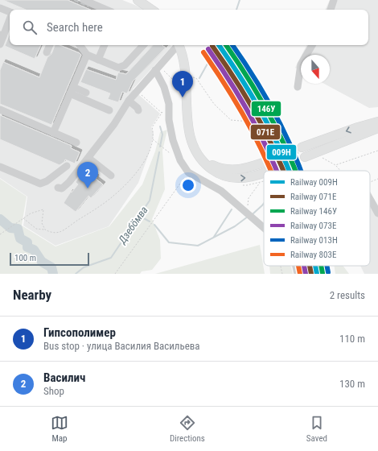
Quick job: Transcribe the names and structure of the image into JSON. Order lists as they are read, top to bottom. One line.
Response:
{"water":["Дзебӧмва"],"lines":["rail line 009Н","rail line 146У","rail line 013Н","rail line 071Е","rail line 073Е","rail line 803Е"],"legend":["Railway 009Н","Railway 071Е","Railway 146У","Railway 073Е","Railway 013Н","Railway 803Е"],"scale_bar":"100 m","north":"bottom","page":{"search":"Search here","pins":["1","2"],"scale":"100 m","heading":["Nearby","2 results"],"list":[{"mark":"1","name":"Гипсополимер","note":"Bus stop · улица Василия Васильева","value":"110 m"},{"mark":"2","name":"Василич","note":"Shop","value":"130 m"}],"nav":["Map","Directions","Saved"]}}
